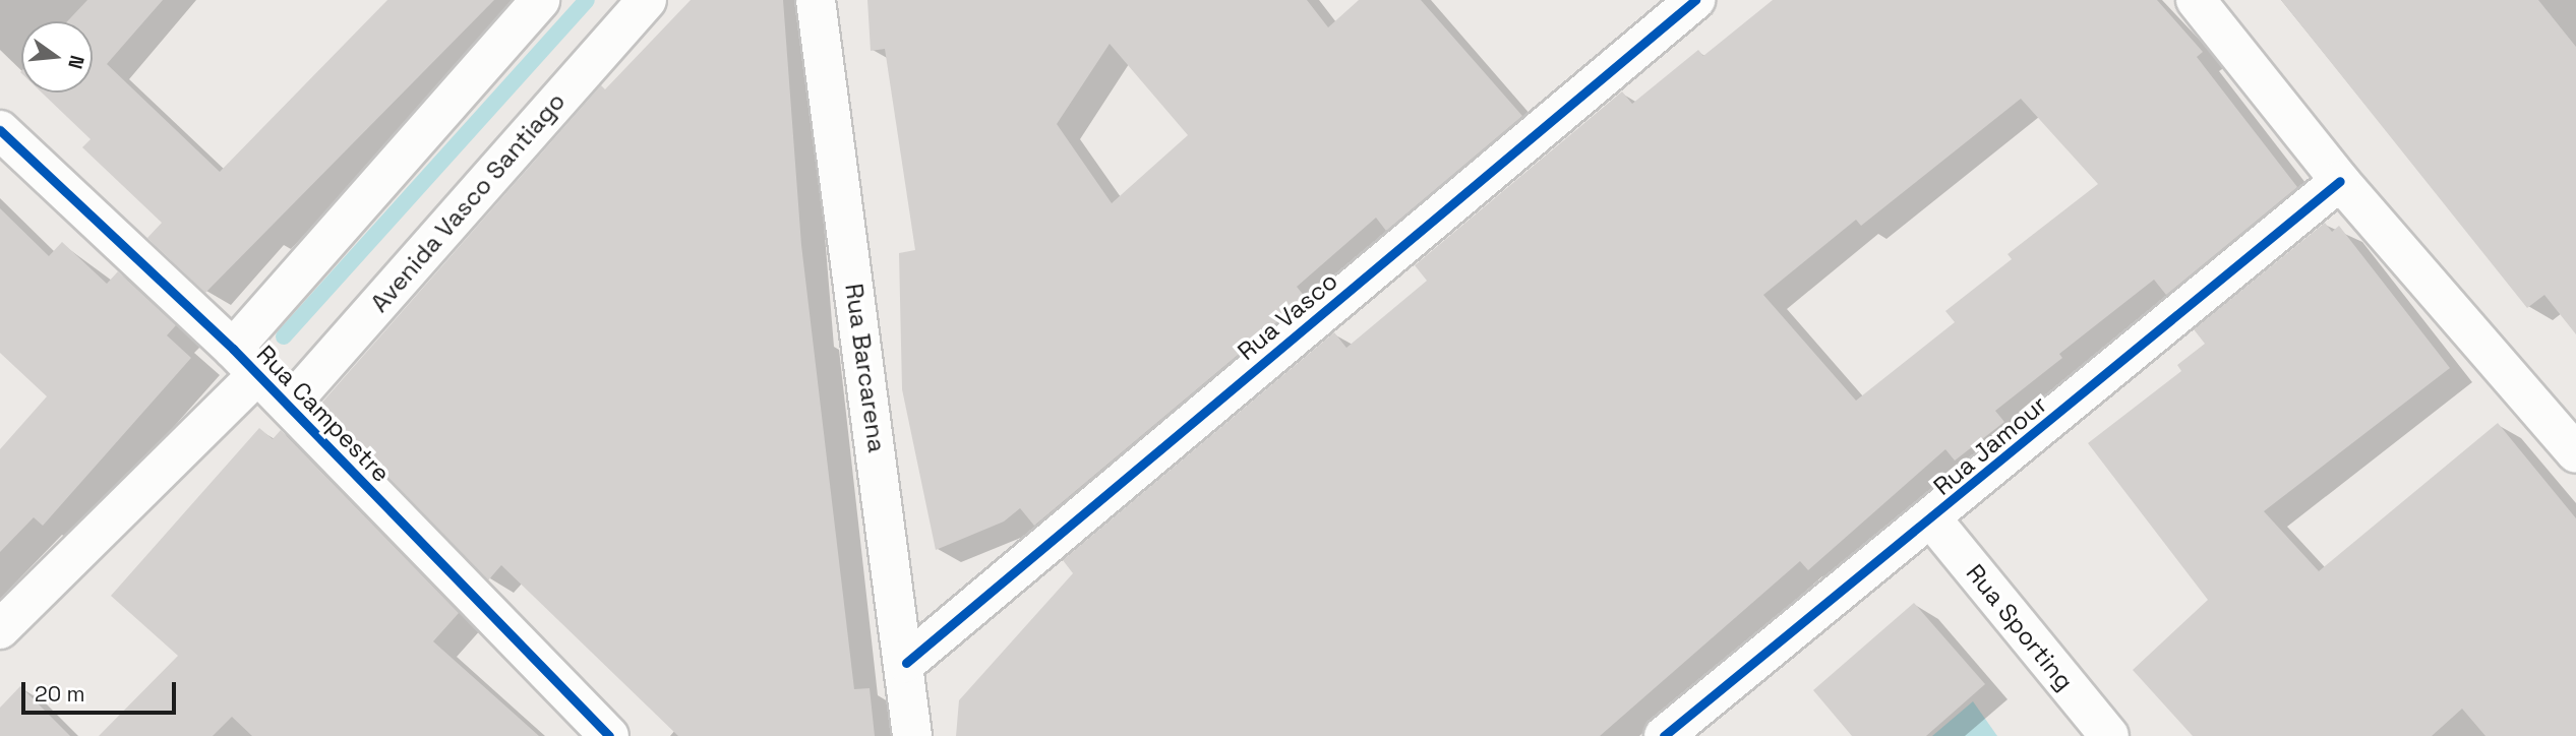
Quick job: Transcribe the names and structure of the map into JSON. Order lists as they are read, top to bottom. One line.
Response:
{"streets":{"street":["Avenida Vasco Santiago","Rua Vasco","Rua Barcarena","Rua Campestre","Rua Jamour","Rua Sporting"]},"crossings":[["Avenida Vasco Santiago","Rua Campestre"],["Rua Vasco","Rua Barcarena"],["Rua Jamour","Rua Sporting"]],"scale_bar":"20 m","north":"right"}
